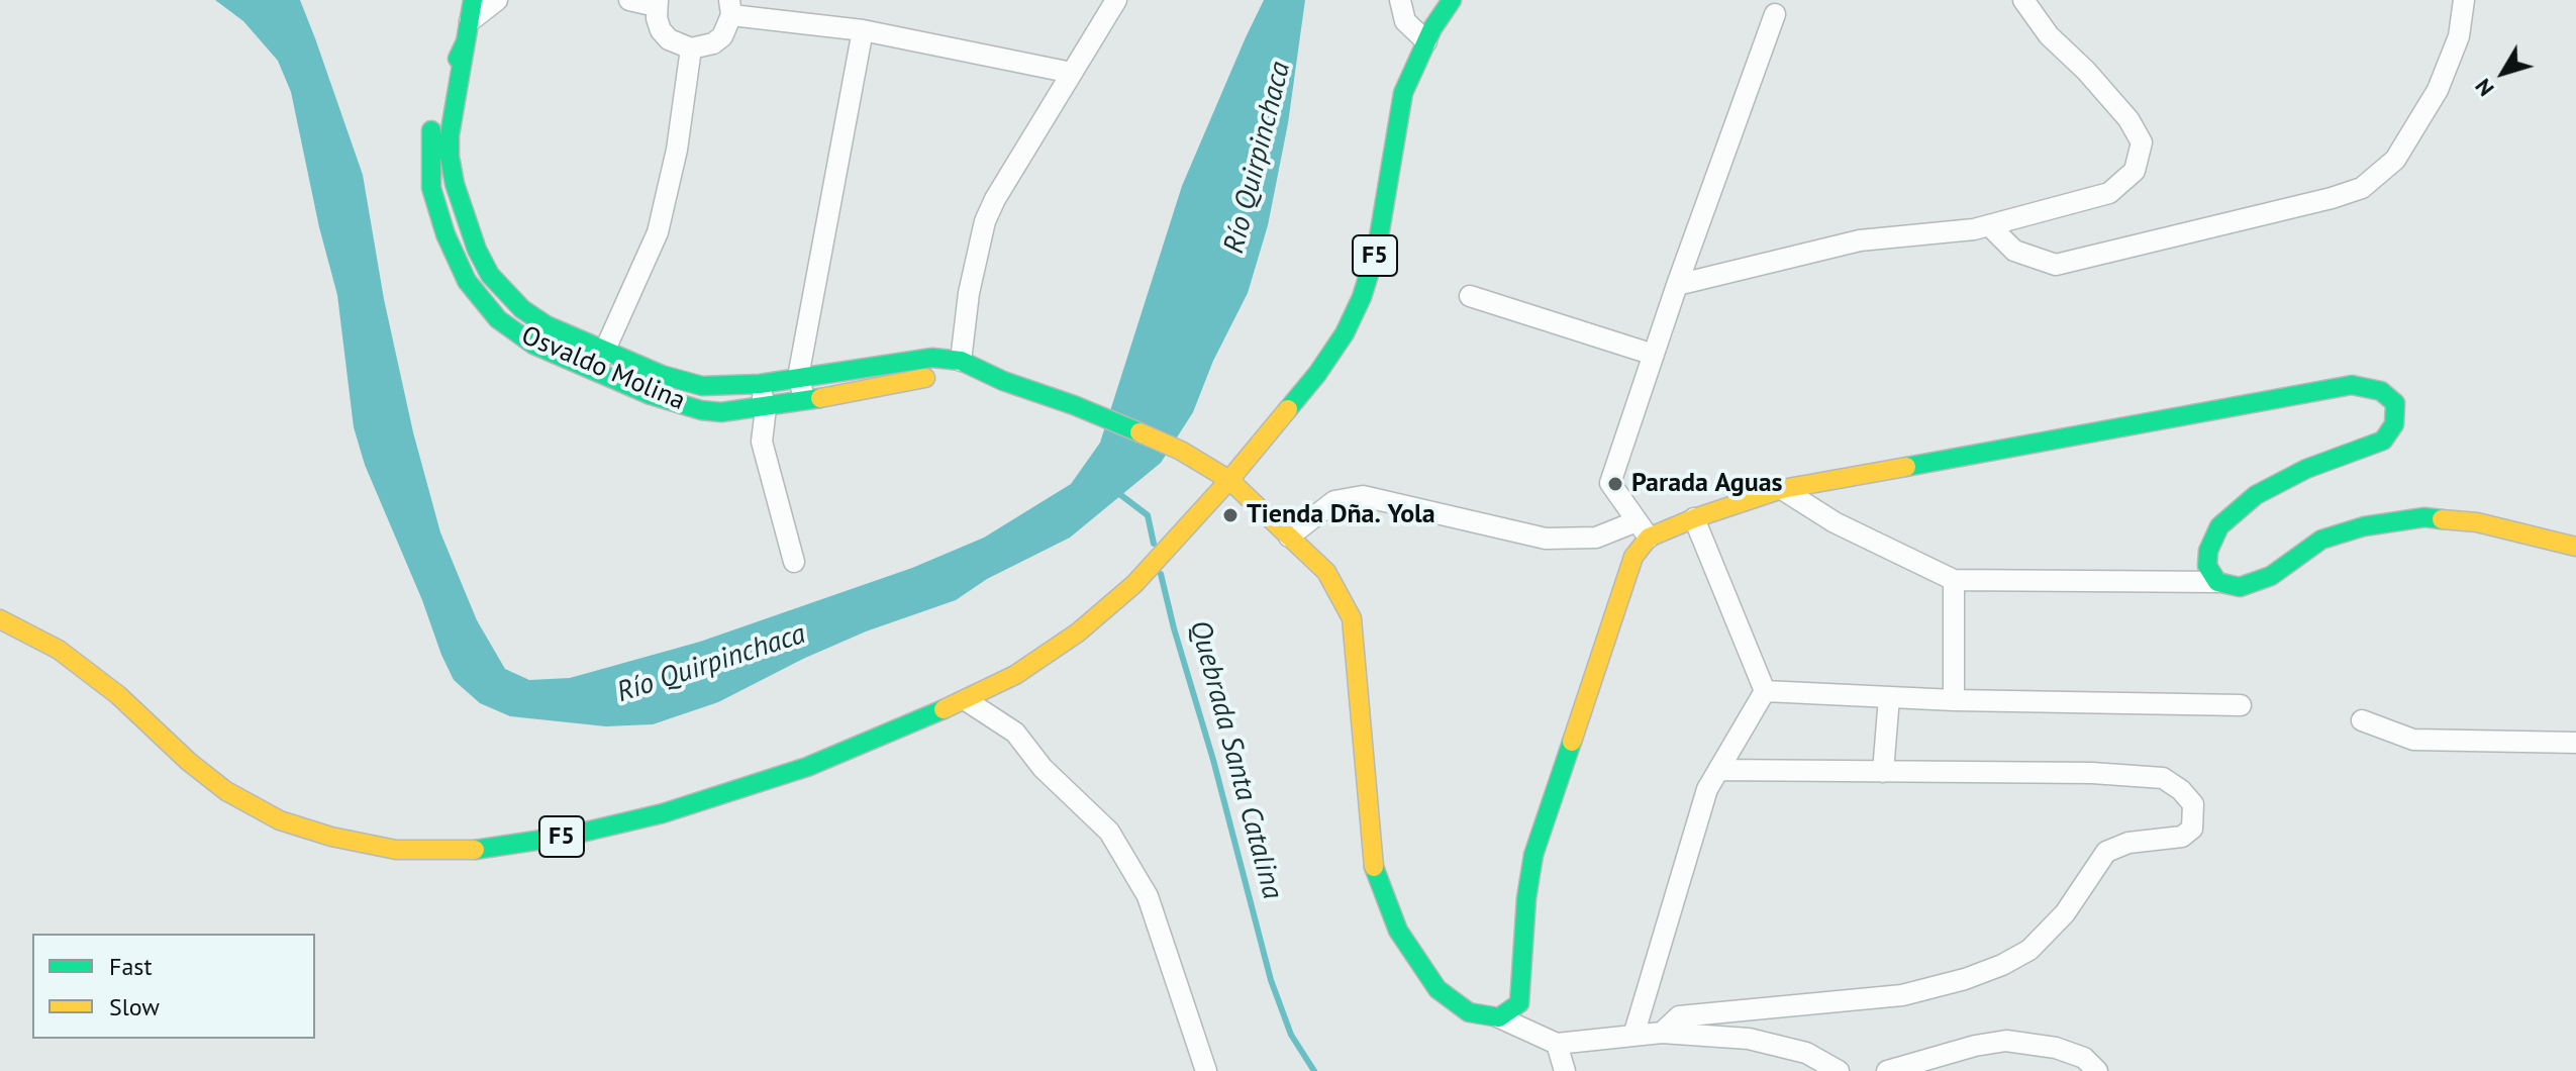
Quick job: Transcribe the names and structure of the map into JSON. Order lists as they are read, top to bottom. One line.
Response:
{"streets":{"main road":["F5","Osvaldo Molina"]},"water":["Río Quirpinchaca","Quebrada Santa Catalina"],"places":["Parada Aguas","Tienda Dña. Yola"],"legend":["Fast","Slow"],"north":"bottom left"}
